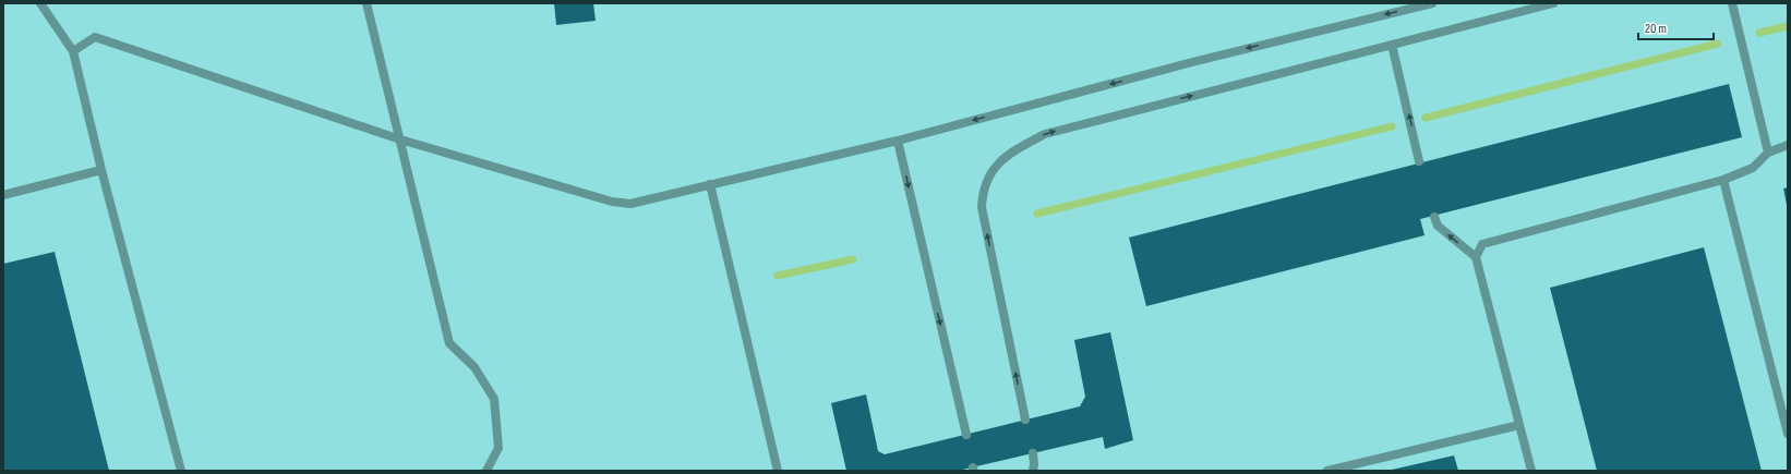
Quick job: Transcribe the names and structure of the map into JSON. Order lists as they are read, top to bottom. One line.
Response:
{"scale_bar":"20 m"}
